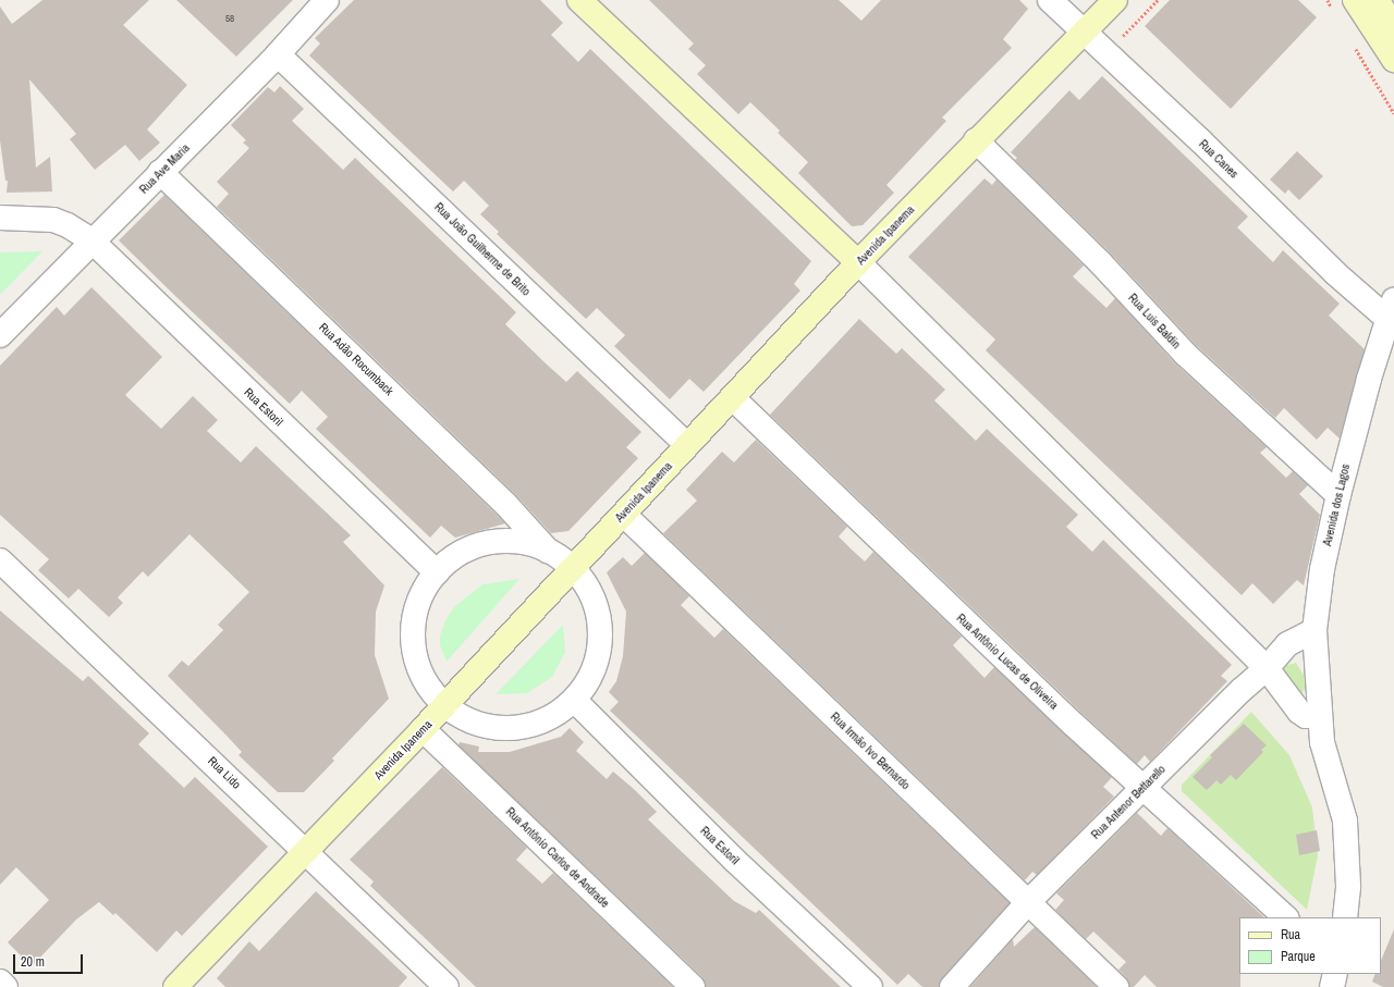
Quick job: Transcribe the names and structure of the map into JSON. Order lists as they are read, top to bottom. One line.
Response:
{"streets":{"street":["Rua Canes","Rua Ave Maria","Avenida Ipanema","Rua João Guilherme de Brito","Rua Luis Baldin","Rua Adão Rocumback","Rua Estoril","Avenida dos Lagos","Rua Antônio Lucas de Oliveira","Rua Irmão Ivo Bernardo","Rua Lido","Rua Antenor Bettarello","Rua Antônio Carlos de Andrade"]},"crossings":[["Rua Canes","Avenida Ipanema"],["Rua Canes","Avenida dos Lagos"],["Rua Ave Maria","Rua João Guilherme de Brito"],["Rua Ave Maria","Rua Adão Rocumback"],["Rua Ave Maria","Rua Estoril"],["Avenida Ipanema","Rua João Guilherme de Brito"],["Avenida Ipanema","Rua Luis Baldin"],["Avenida Ipanema","Rua Antônio Lucas de Oliveira"],["Avenida Ipanema","Rua Irmão Ivo Bernardo"],["Avenida Ipanema","Rua Lido"],["Avenida Ipanema","Rua Antônio Carlos de Andrade"],["Rua Luis Baldin","Avenida dos Lagos"],["Avenida dos Lagos","Rua Antenor Bettarello"],["Rua Antônio Lucas de Oliveira","Rua Antenor Bettarello"],["Rua Irmão Ivo Bernardo","Rua Antenor Bettarello"]],"house_numbers":["58"],"legend":["Rua","Parque"],"scale_bar":"20 m"}
